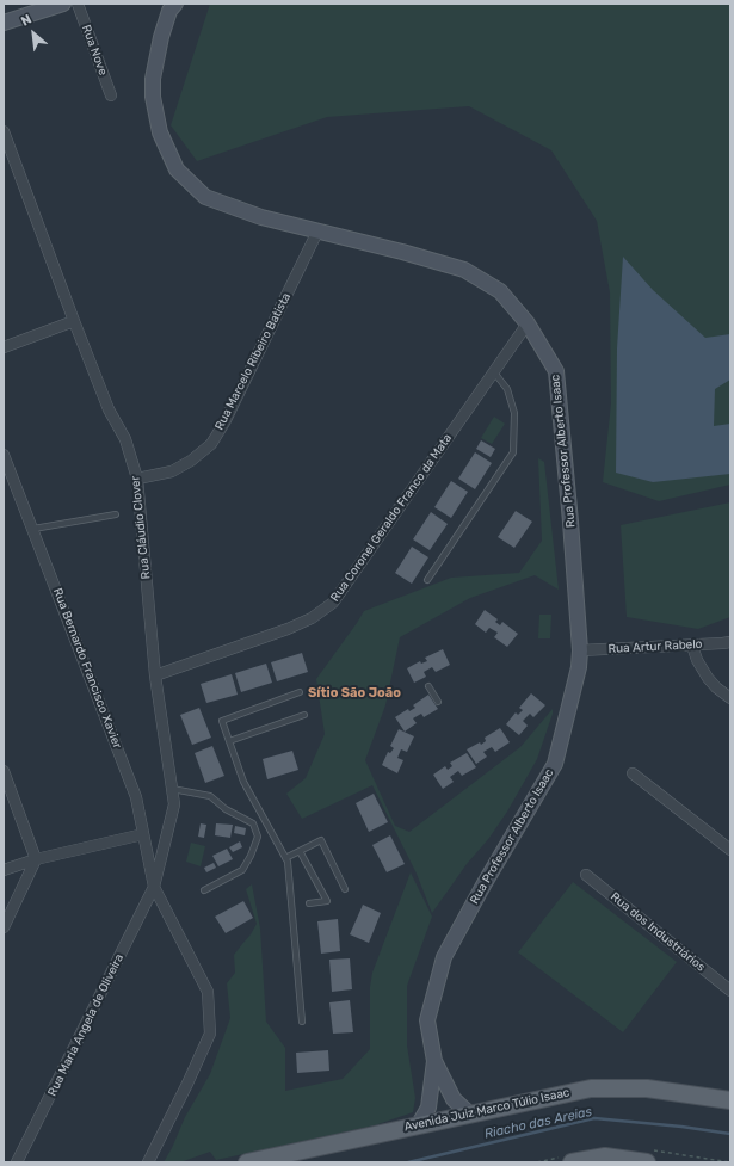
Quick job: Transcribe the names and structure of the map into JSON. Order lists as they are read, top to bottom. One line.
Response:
{"streets":{"main road":["Rua Professor Alberto Isaac","Avenida Juiz Marco Túlio Isaac"],"street":["Rua Nove","Rua Marcelo Ribeiro Batista","Rua Coronel Geraldo Franco da Mata","Rua Cláudio Clover","Rua Artur Rabelo","Rua Bernardo Francisco Xavier","Rua dos Industriários","Rua Maria Angela de Oliveira"]},"crossings":[["Rua Marcelo Ribeiro Batista","Rua Professor Alberto Isaac"],["Rua Marcelo Ribeiro Batista","Rua Cláudio Clover"],["Rua Professor Alberto Isaac","Rua Coronel Geraldo Franco da Mata"],["Rua Professor Alberto Isaac","Rua Artur Rabelo"],["Rua Coronel Geraldo Franco da Mata","Rua Cláudio Clover"],["Rua Cláudio Clover","Rua Bernardo Francisco Xavier"],["Rua Cláudio Clover","Rua Maria Angela de Oliveira"],["Rua Bernardo Francisco Xavier","Rua Maria Angela de Oliveira"]],"districts":["Sítio São João"],"water":["Riacho das Areias"],"north":"top left"}
